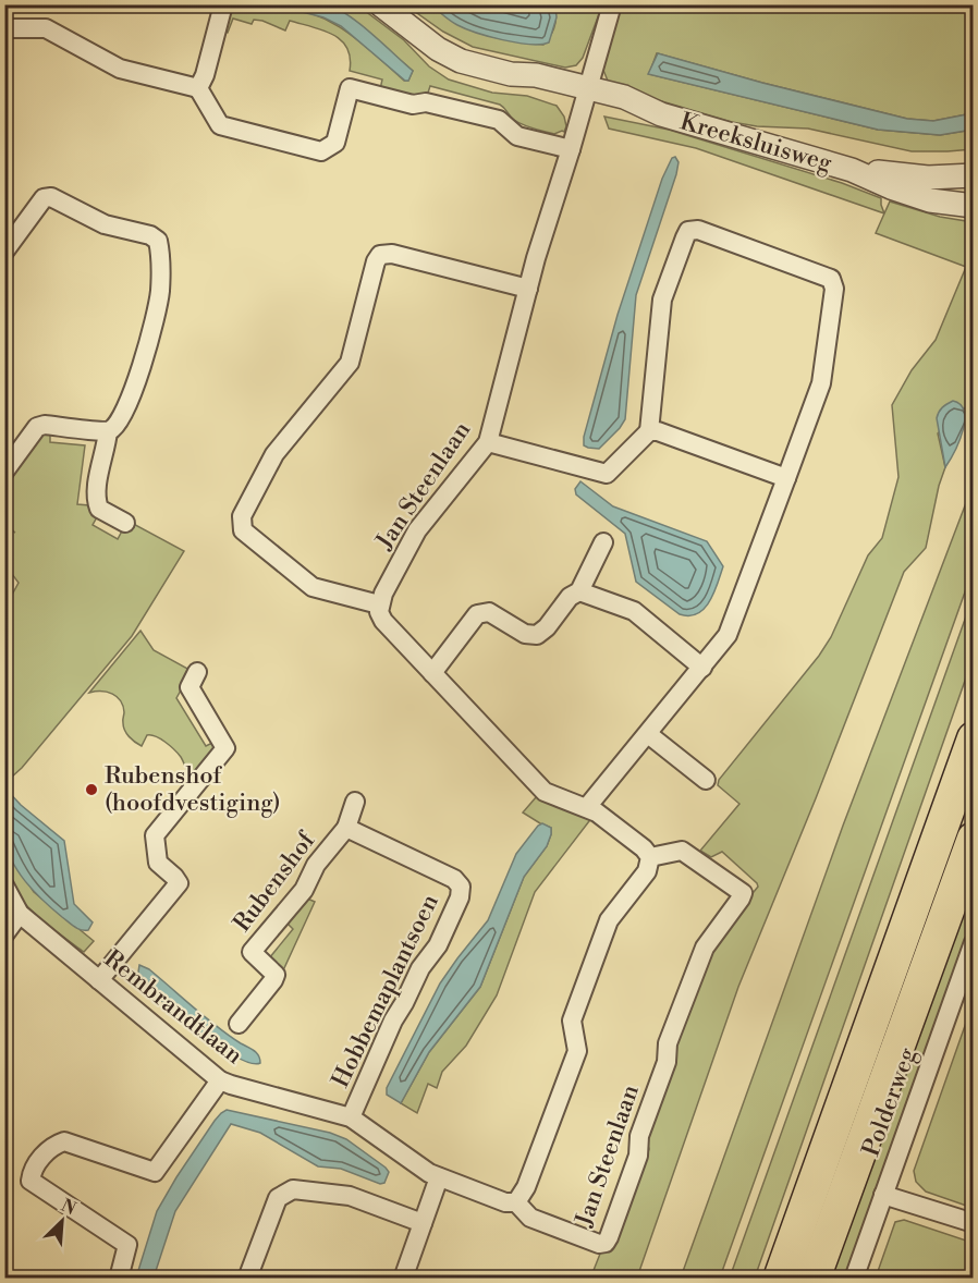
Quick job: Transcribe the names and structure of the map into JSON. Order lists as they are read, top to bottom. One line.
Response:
{"streets":{"street":["Kreeksluisweg","Jan Steenlaan","Rubenshof","Hobbemaplantsoen","Rembrandtlaan","Polderweg"]},"crossings":[["Kreeksluisweg","Jan Steenlaan"],["Jan Steenlaan","Rembrandtlaan"],["Rubenshof","Hobbemaplantsoen"],["Hobbemaplantsoen","Rembrandtlaan"]],"places":["Rubenshof (hoofdvestiging)"],"north":"top right"}
